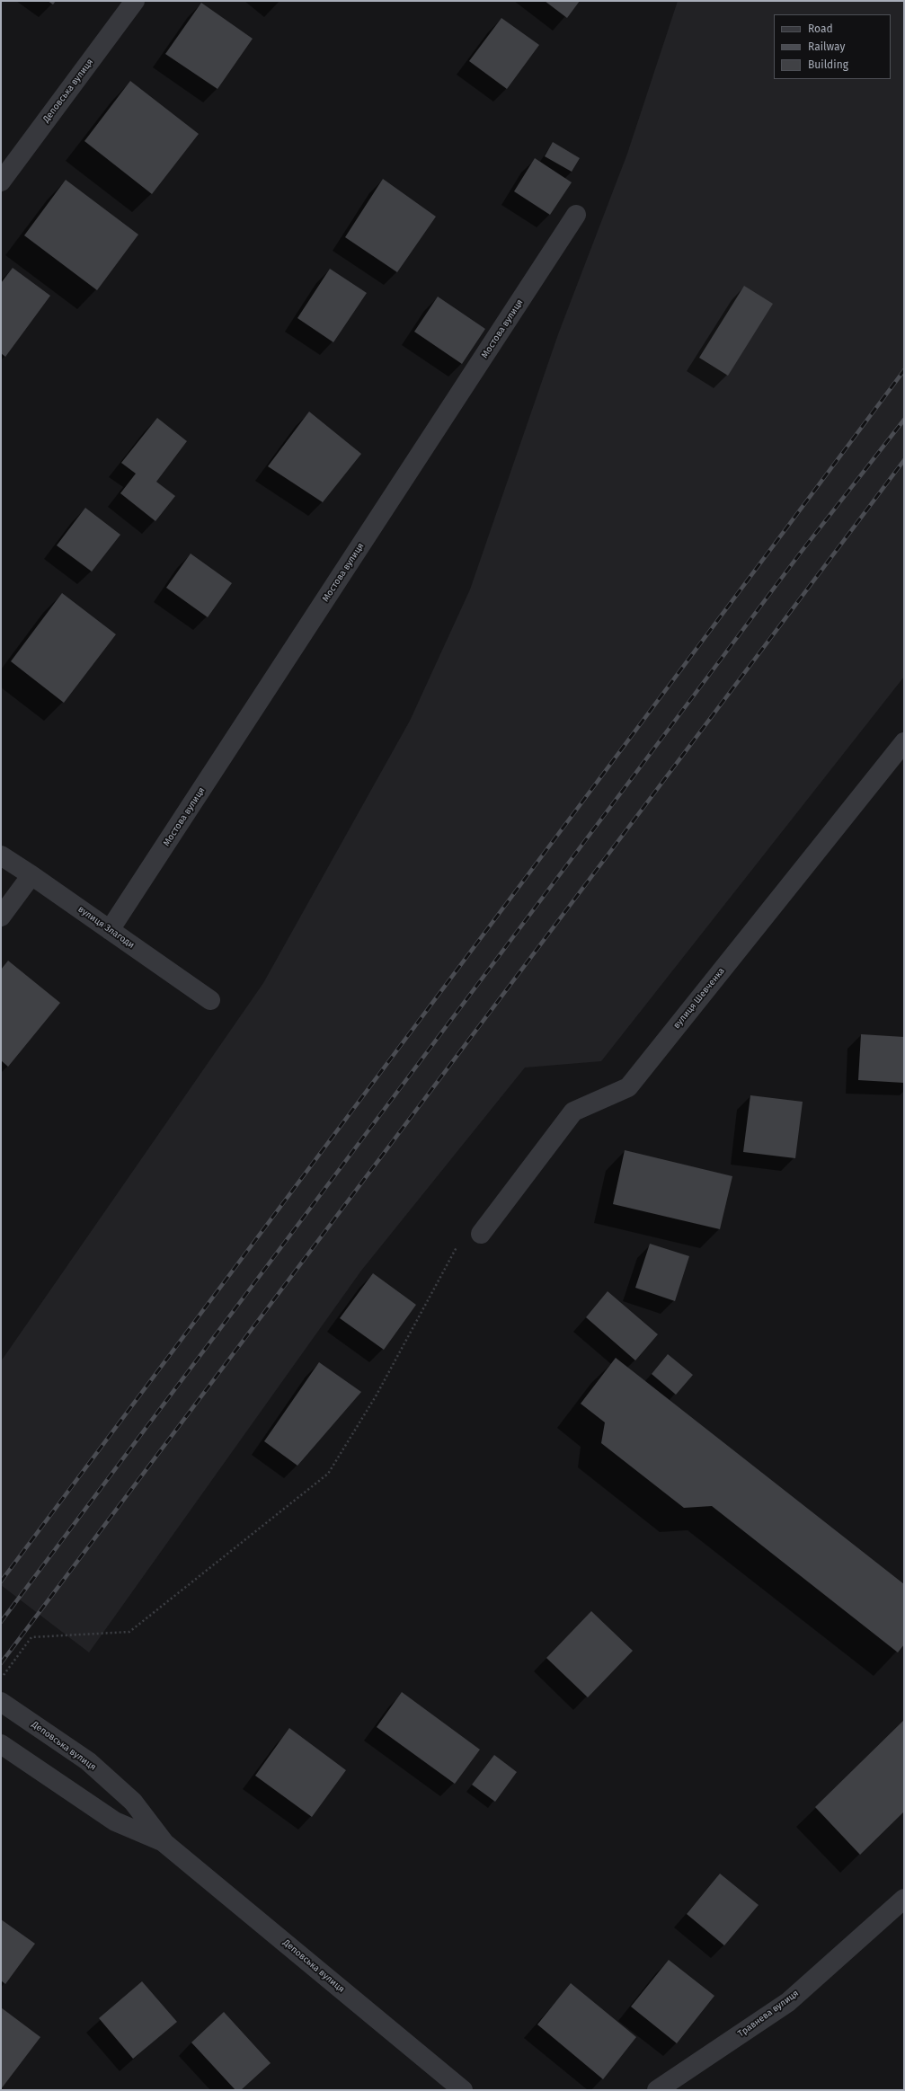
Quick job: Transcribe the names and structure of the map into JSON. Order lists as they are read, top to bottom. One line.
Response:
{"streets":{"street":["Деповська вулиця","Мостова вулиця","вулиця Злагоди","вулиця Шевченка","Травнева вулиця"]},"crossings":[["Мостова вулиця","вулиця Злагоди"]],"legend":["Road","Railway","Building"]}
